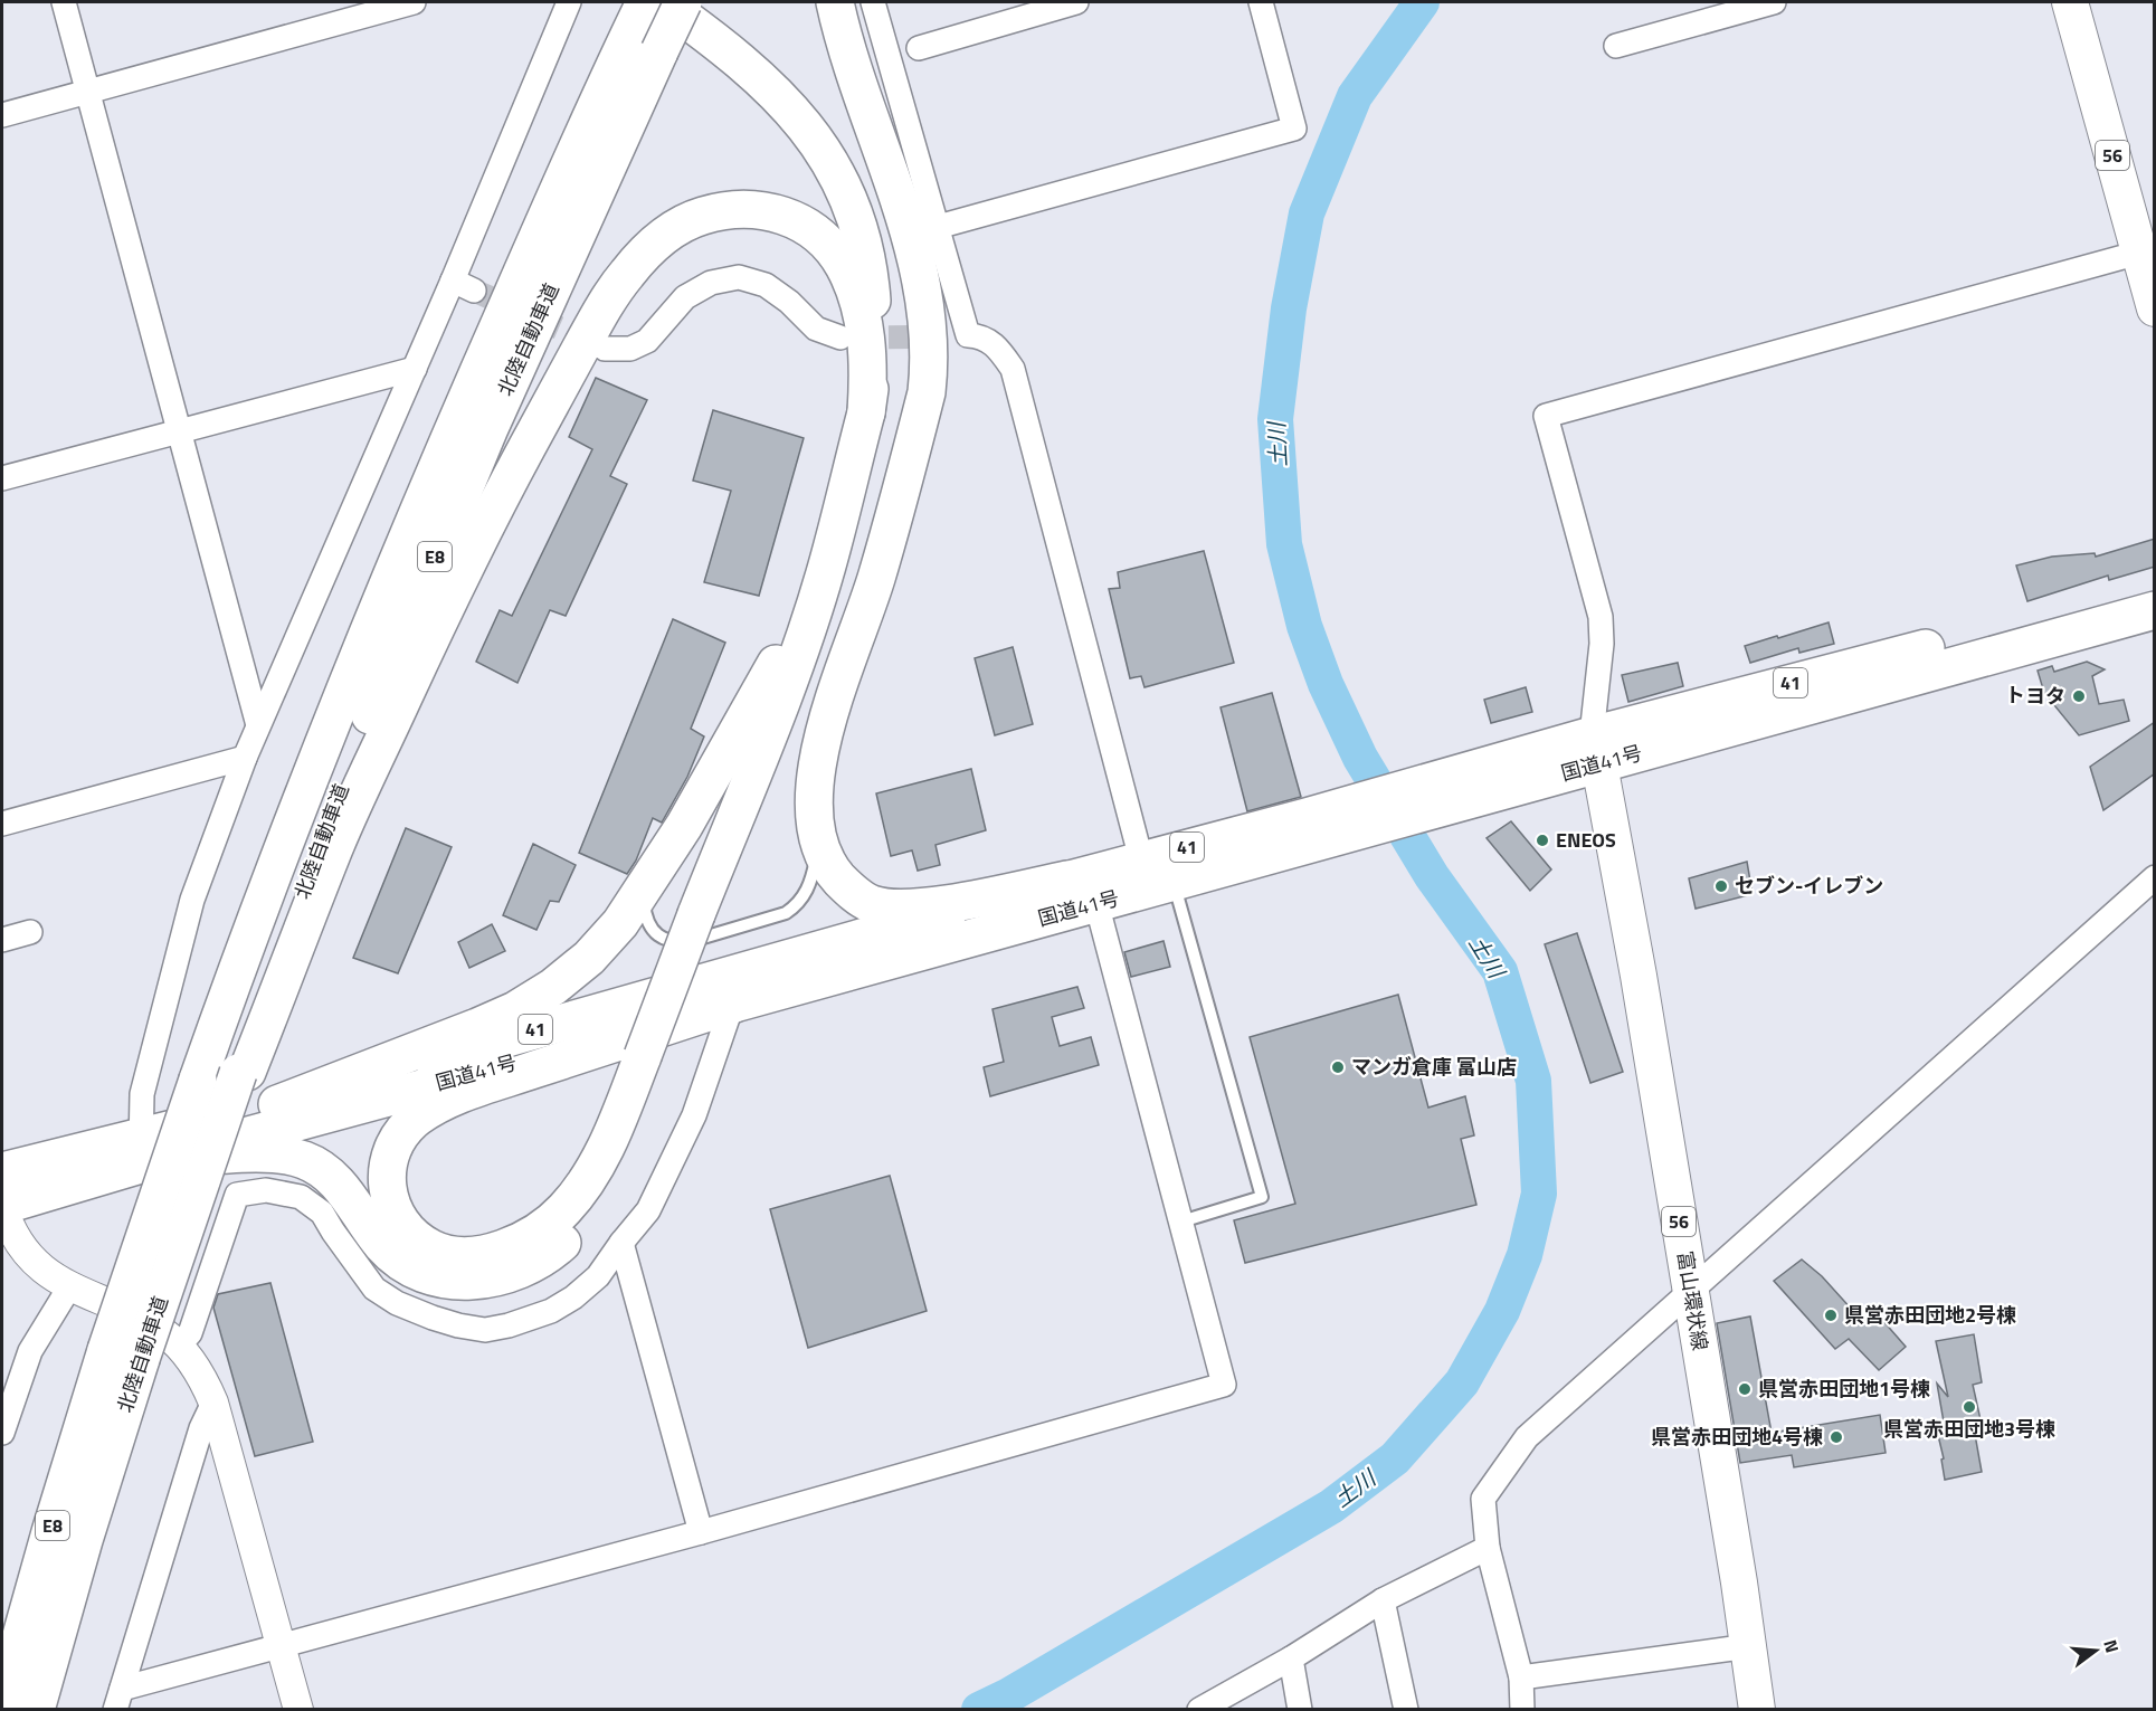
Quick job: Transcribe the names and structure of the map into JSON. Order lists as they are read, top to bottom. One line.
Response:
{"streets":{"highway":["北陸自動車道","E8","41","国道41号"],"main road":["56","富山環状線"]},"crossings":[["国道41号","富山環状線"]],"water":["土川"],"places":["トヨタ","ENEOS","セブン-イレブン","マンガ倉庫 富山店","県営赤田団地2号棟","県営赤田団地1号棟","県営赤田団地3号棟","県営赤田団地4号棟"],"north":"right"}
